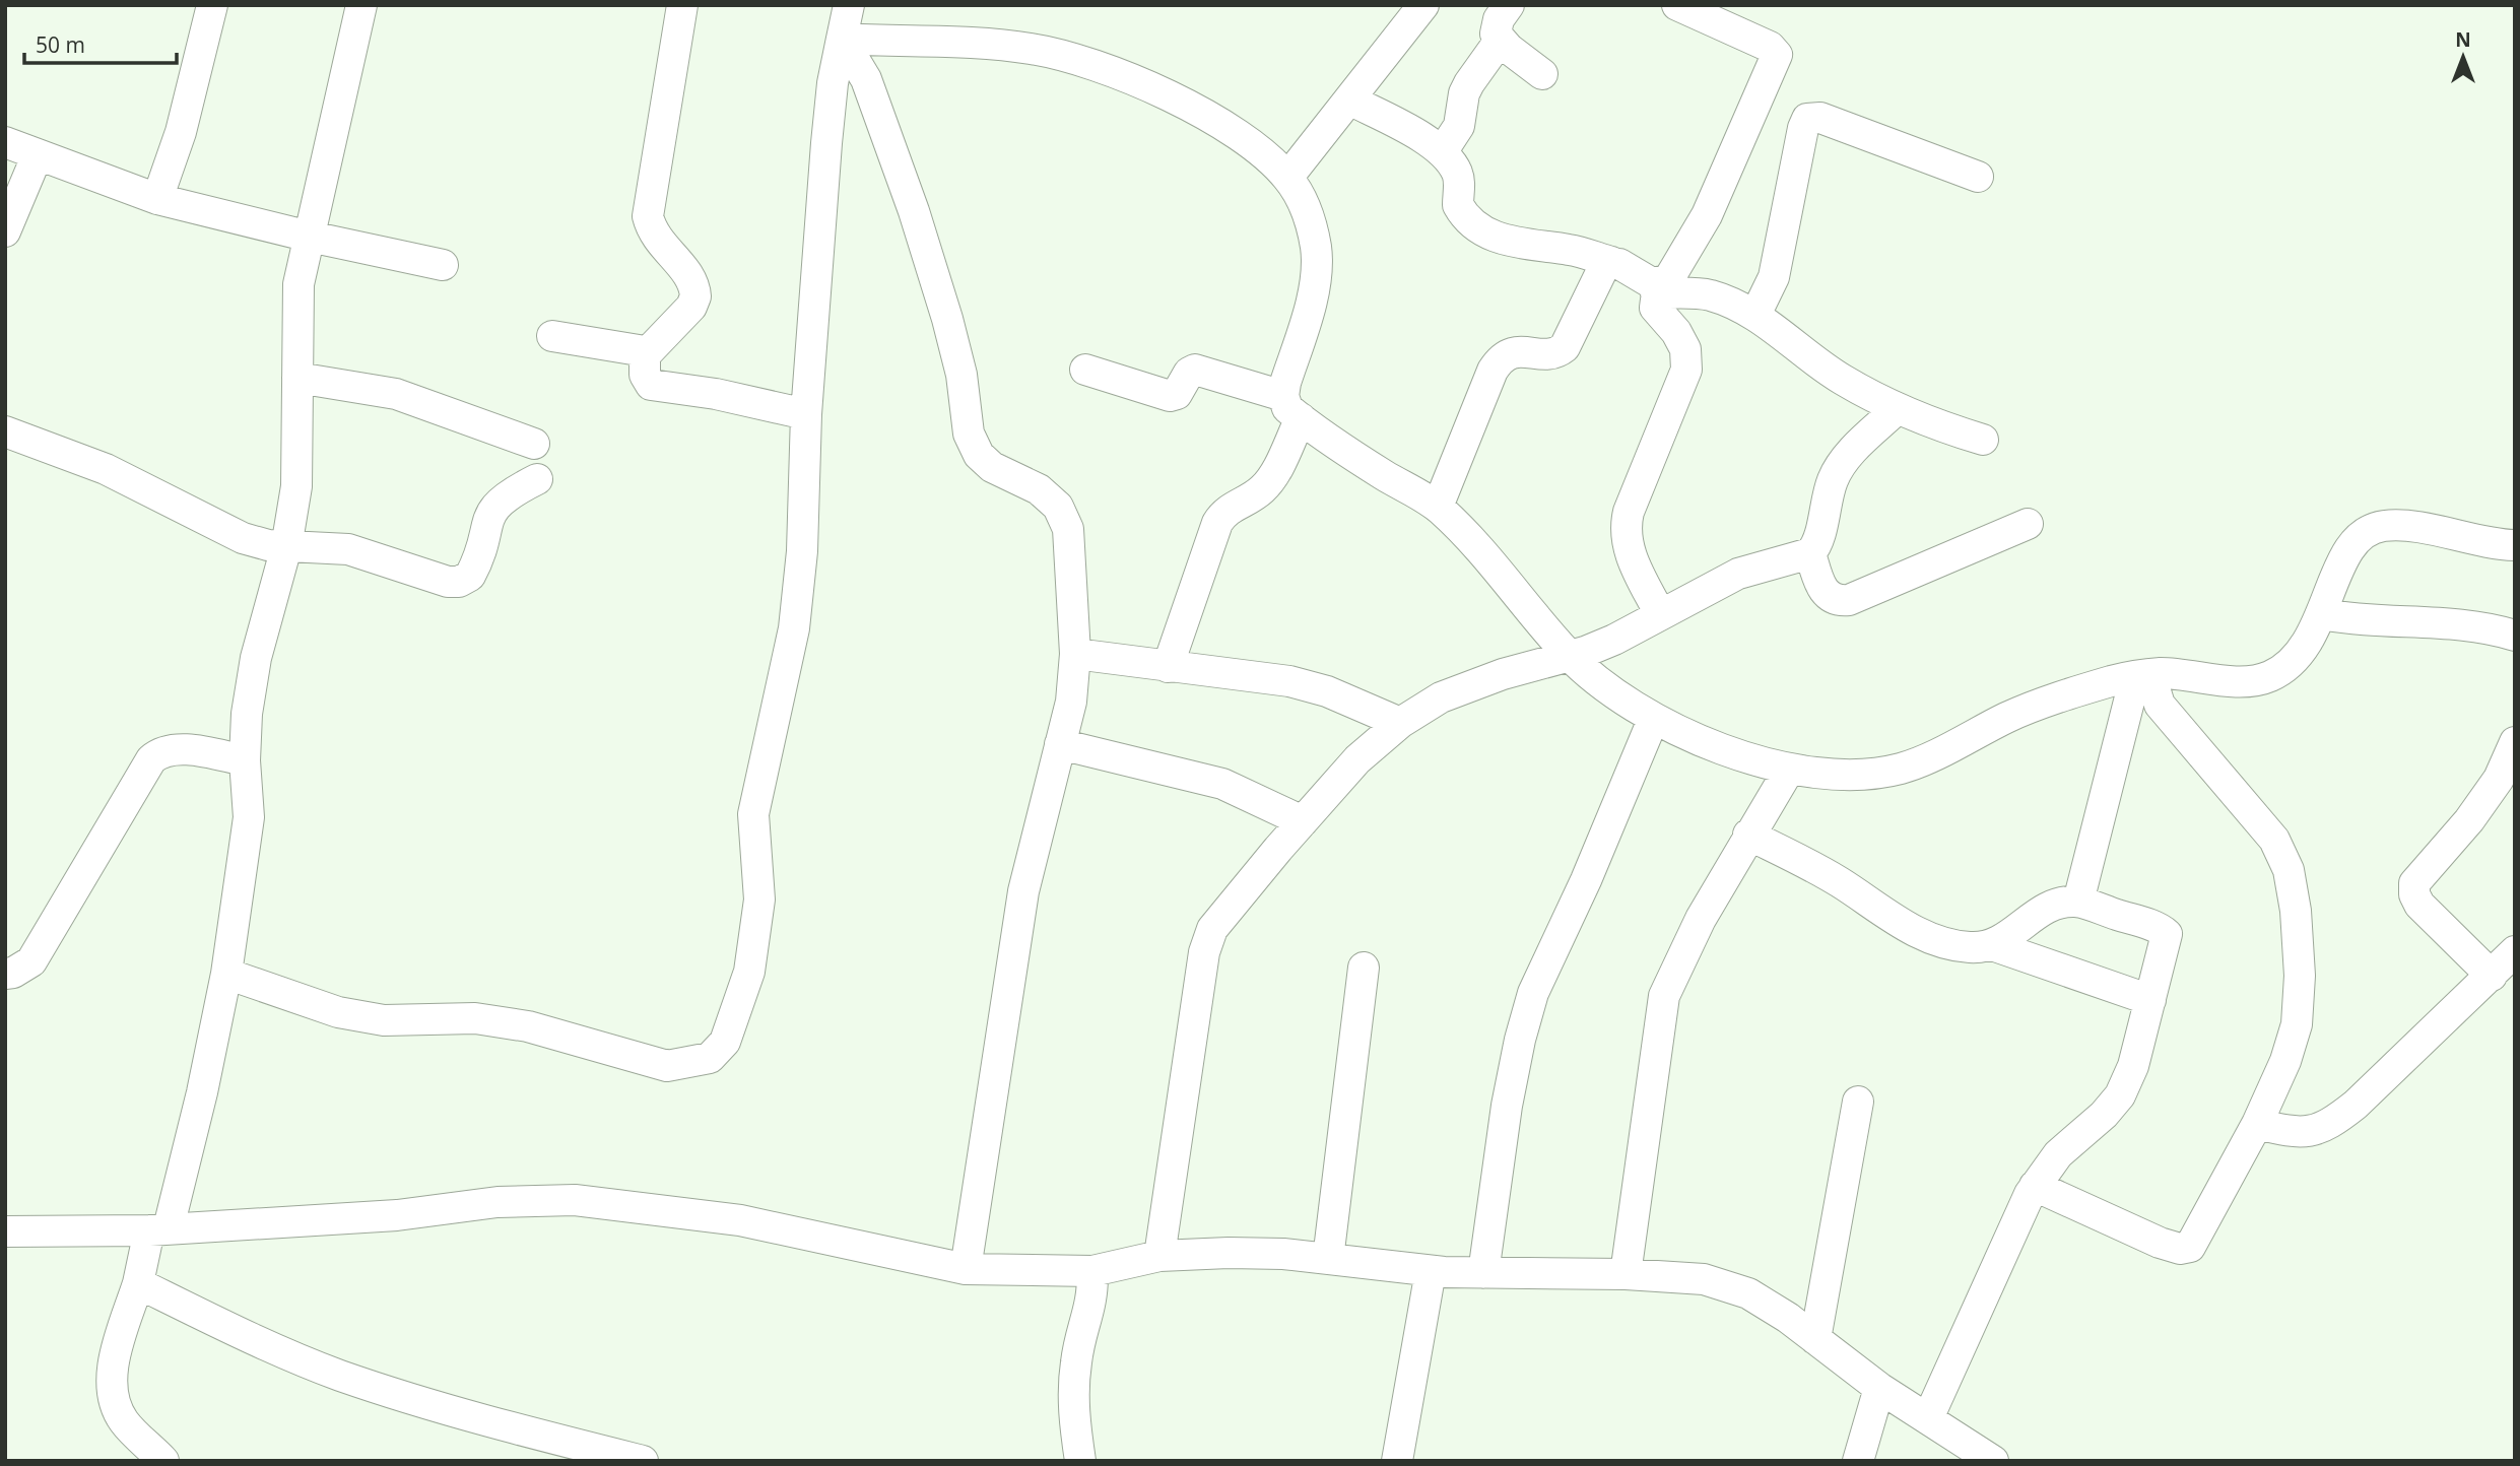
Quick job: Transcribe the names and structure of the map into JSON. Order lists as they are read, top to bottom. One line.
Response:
{"scale_bar":"50 m","north":"top"}
